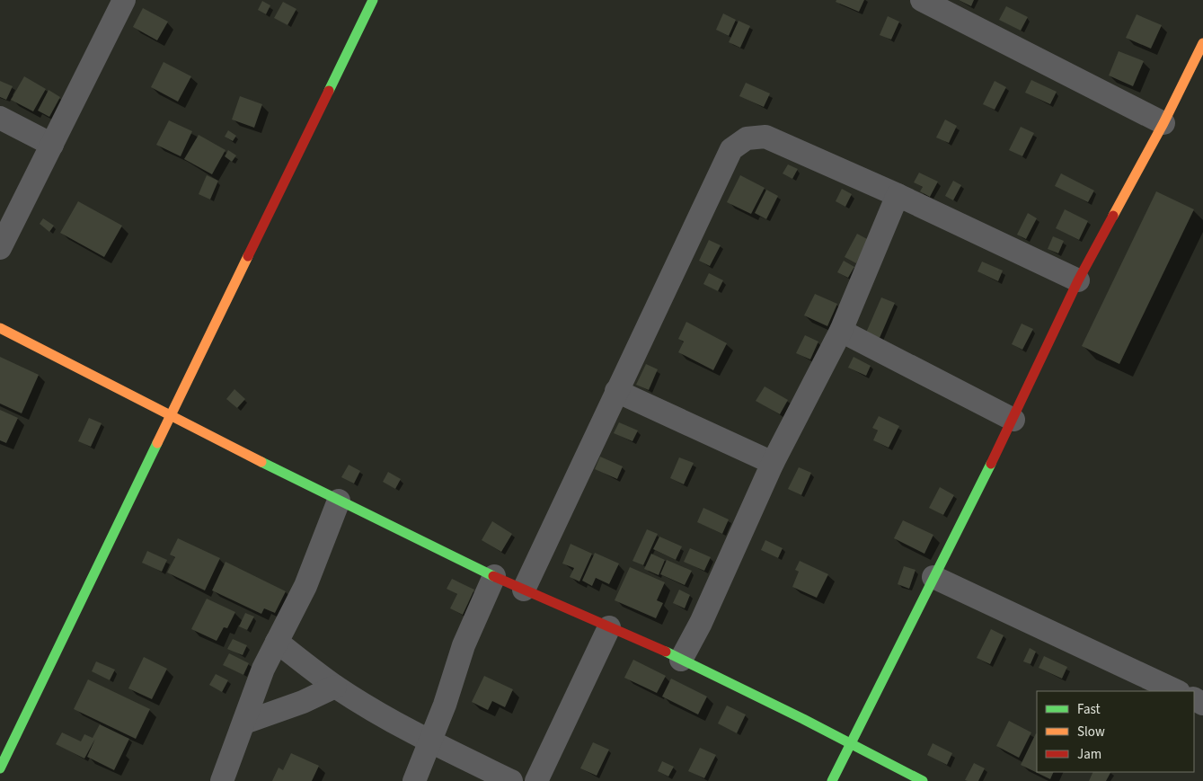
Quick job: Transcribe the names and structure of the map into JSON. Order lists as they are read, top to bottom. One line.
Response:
{"legend":["Fast","Slow","Jam"]}
